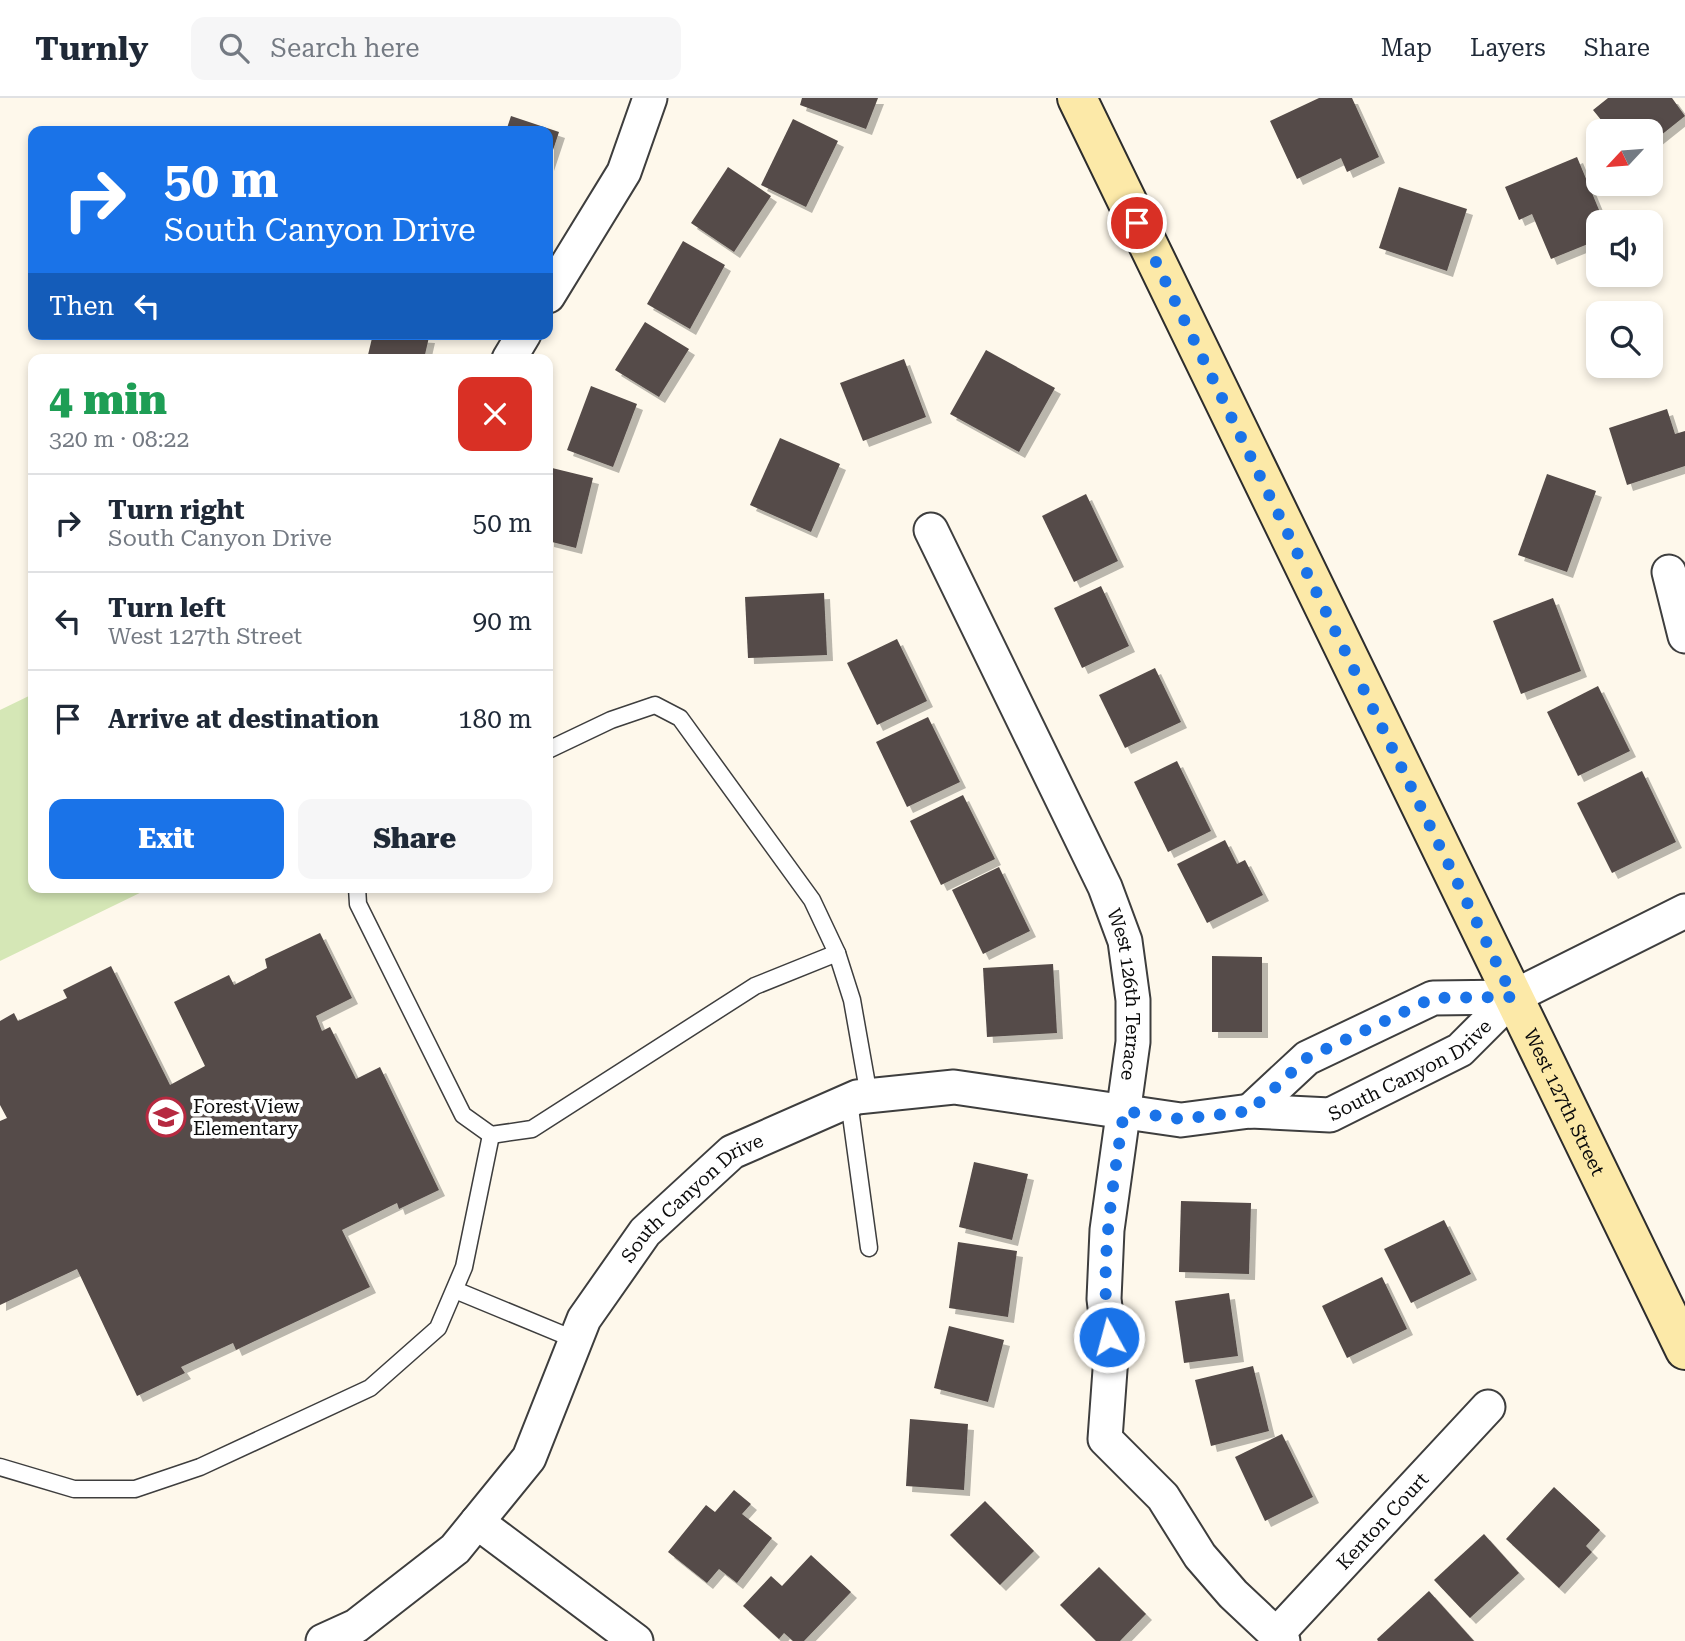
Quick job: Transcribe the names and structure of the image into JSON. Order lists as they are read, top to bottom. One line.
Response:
{"streets":{"street":["West 126th Terrace","South Canyon Drive","West 127th Street","Kenton Court"]},"crossings":[["West 126th Terrace","South Canyon Drive"],["West 126th Terrace","Kenton Court"],["South Canyon Drive","West 127th Street"]],"places":{"school or university":["Forest View Elementary"]},"north":"bottom left","page":{"header":"Turnly","search":"Search here","nav":["Map","Layers","Share"],"turn":["50 m","South Canyon Drive"],"then":"Then","heading":["4 min","320 m · 08:22"],"list":[{"name":"Turn right","note":"South Canyon Drive","value":"50 m"},{"name":"Turn left","note":"West 127th Street","value":"90 m"},{"name":"Arrive at destination","value":"180 m"}],"buttons":["Exit","Share"]}}
